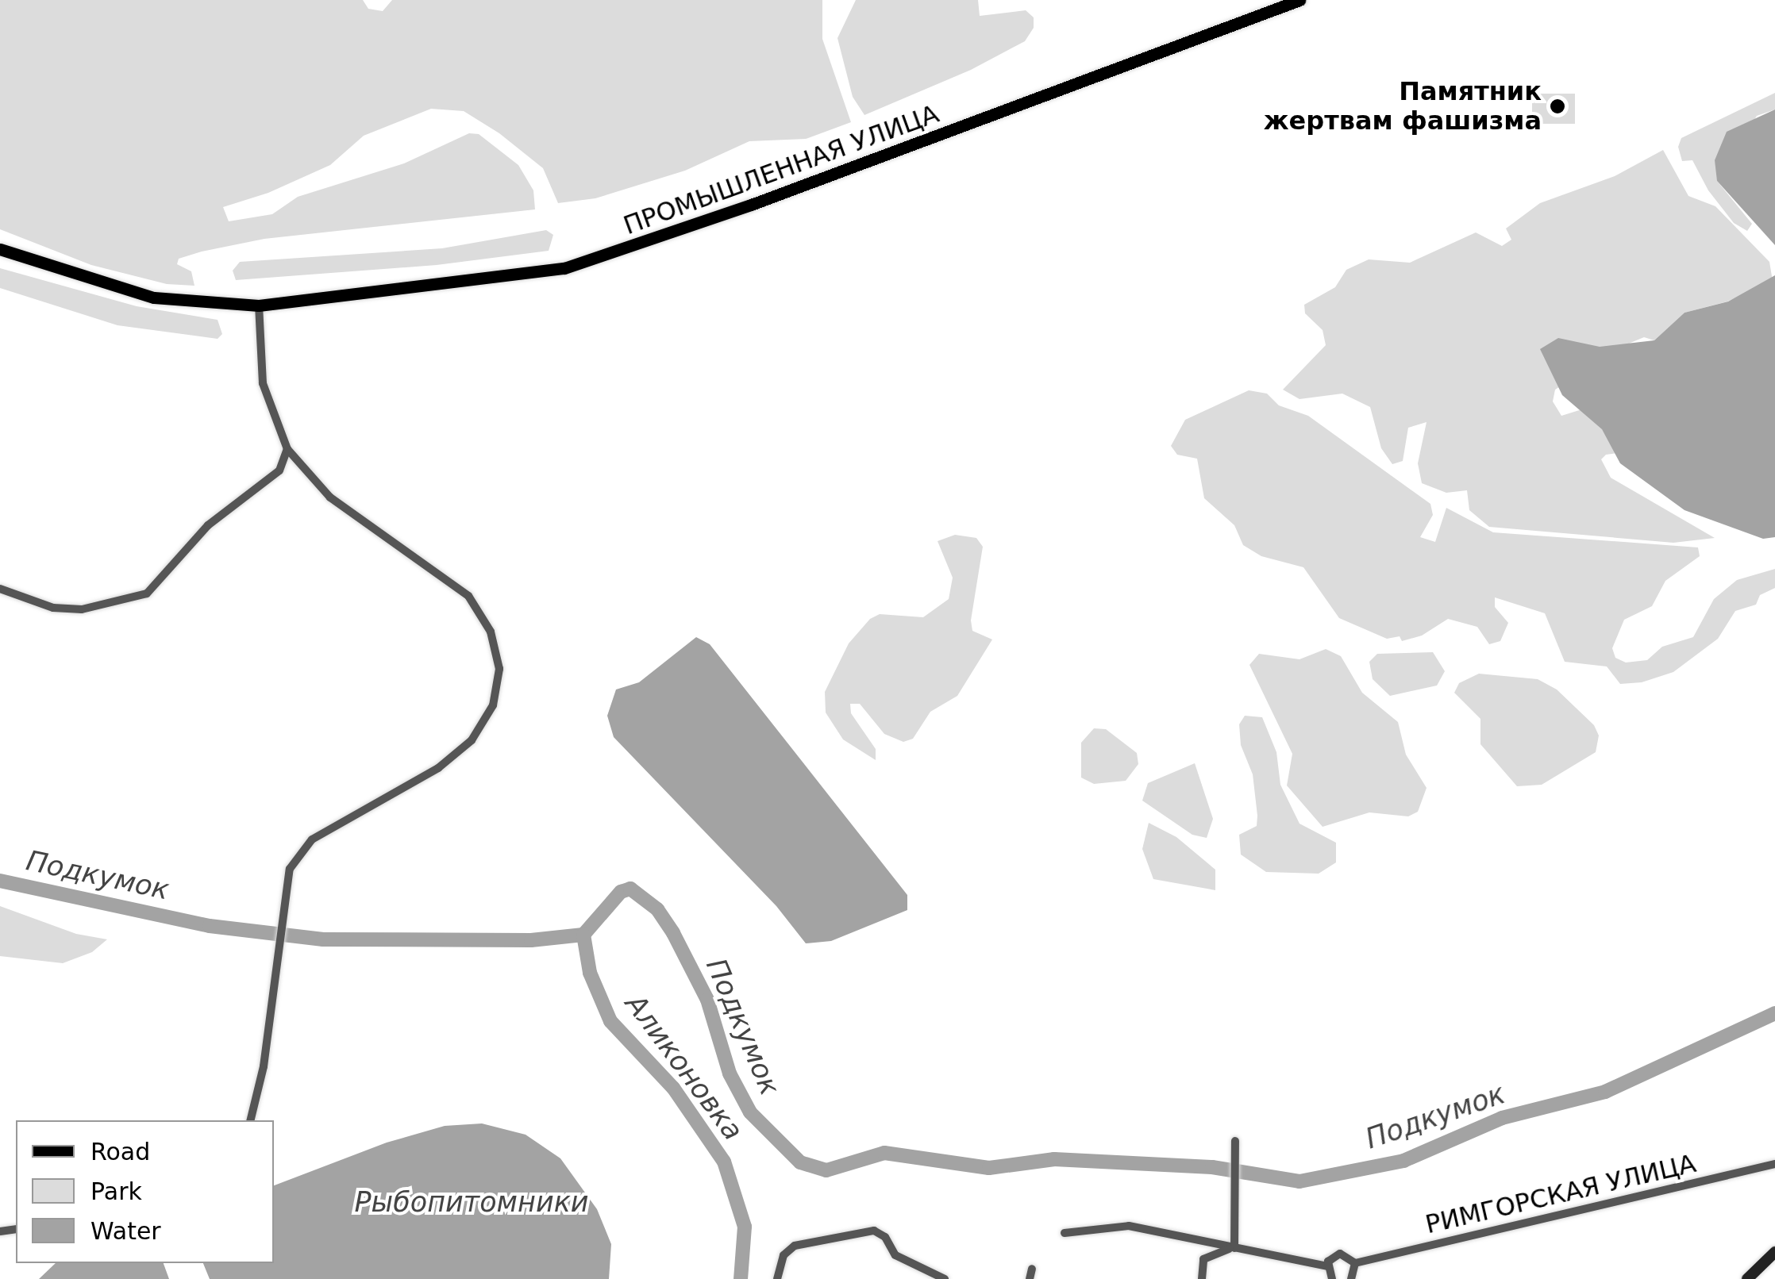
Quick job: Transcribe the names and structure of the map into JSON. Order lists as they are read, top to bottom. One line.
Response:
{"streets":{"main road":["ПРОМЫШЛЕННАЯ УЛИЦА"],"street":["РИМГОРСКАЯ УЛИЦА"]},"water":["Подкумок","Аликоновка","Рыбопитомники"],"places":["Памятник жертвам фашизма"],"legend":["Road","Park","Water"]}
